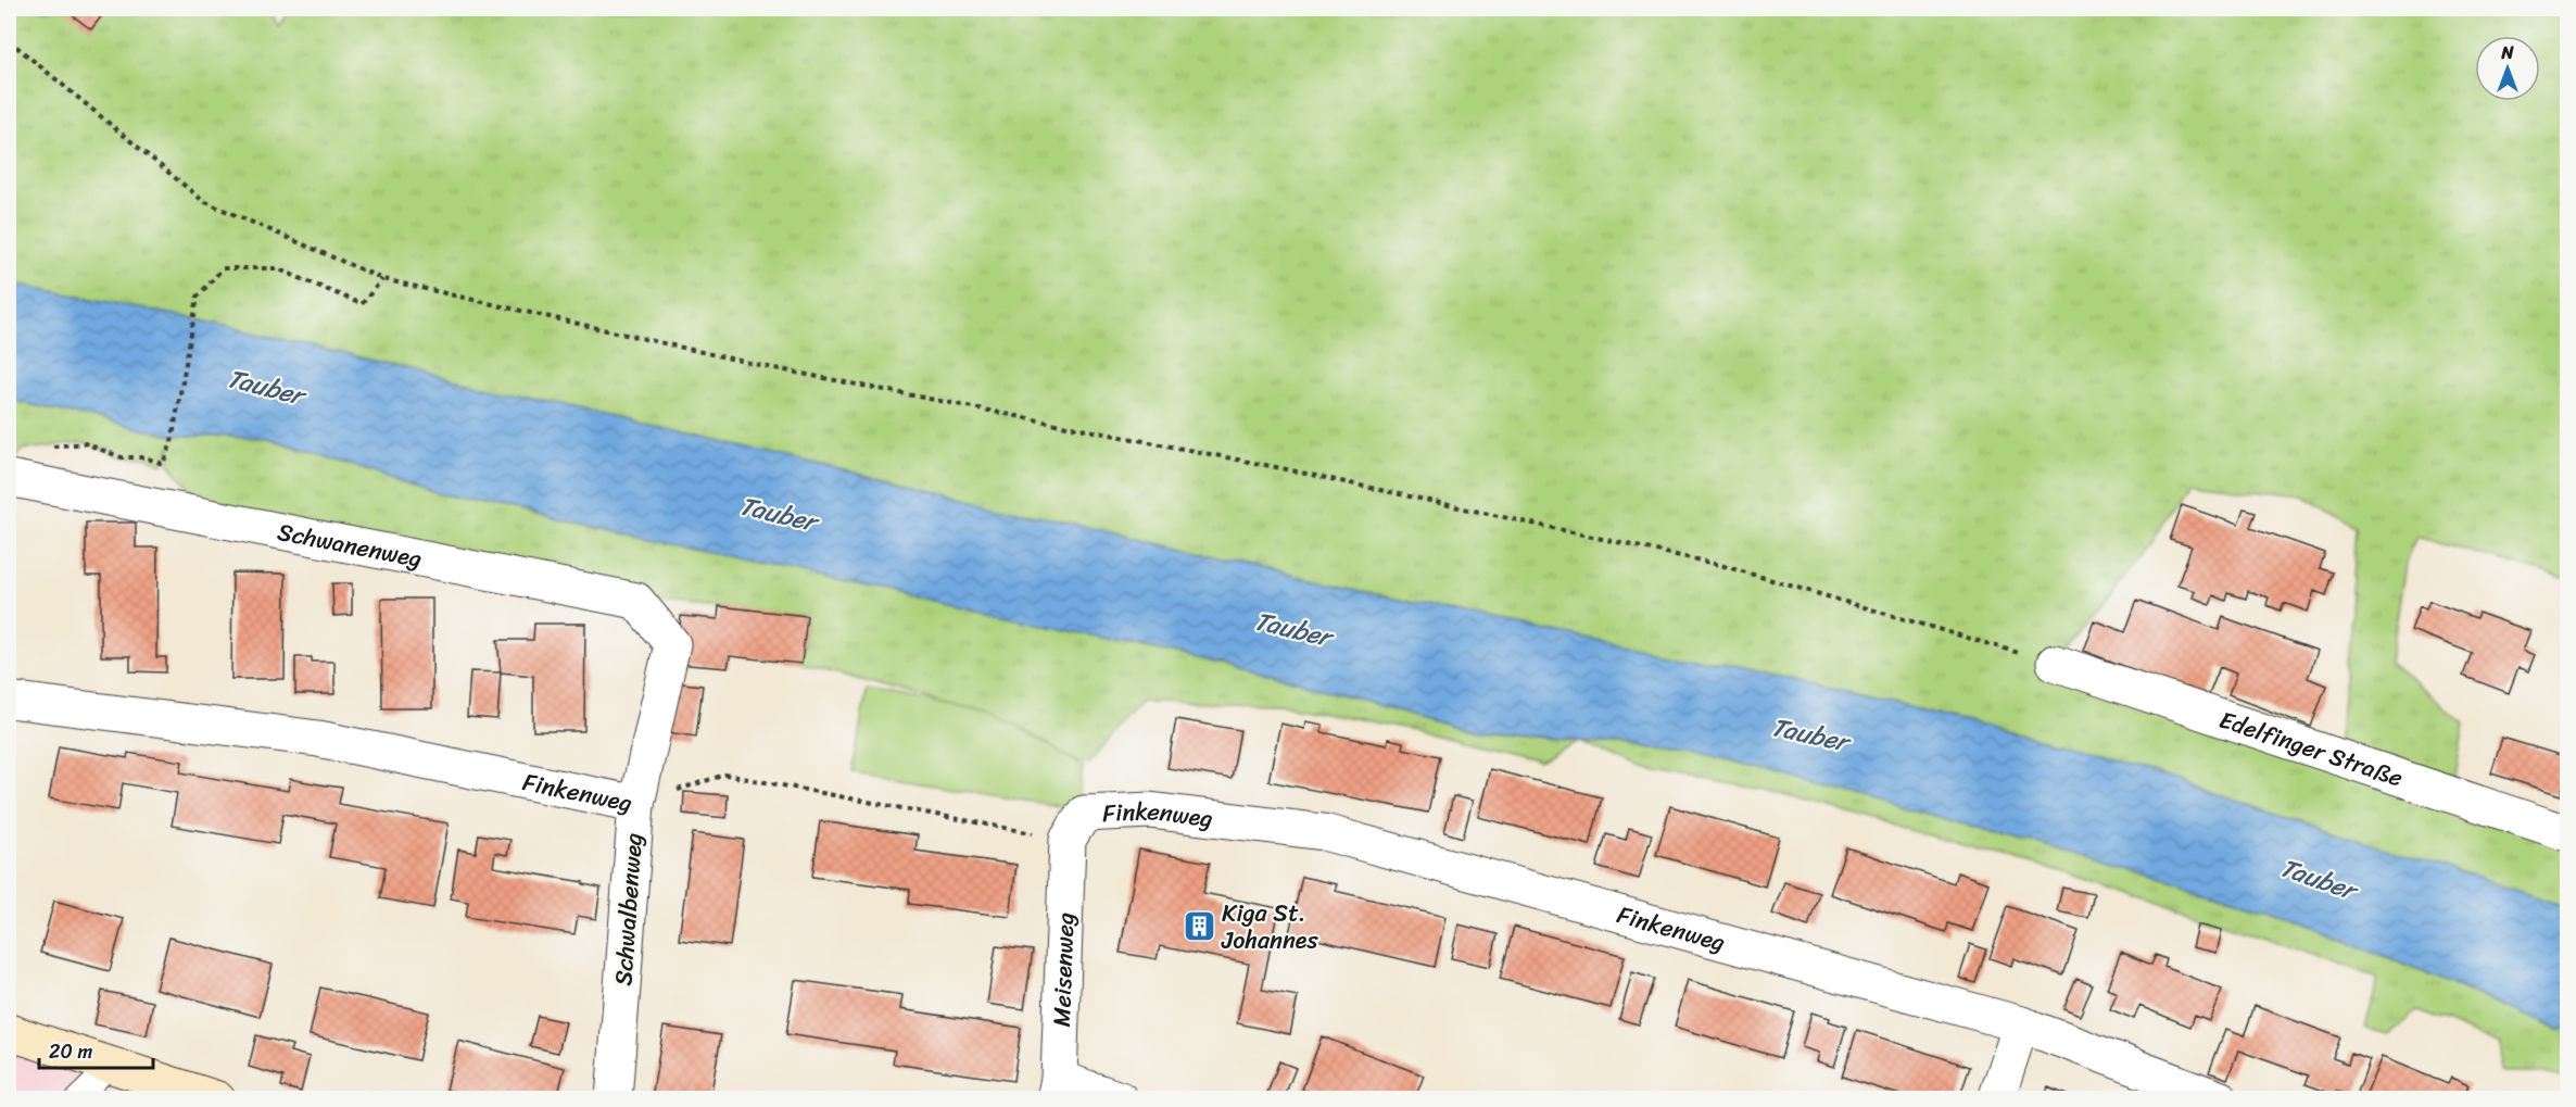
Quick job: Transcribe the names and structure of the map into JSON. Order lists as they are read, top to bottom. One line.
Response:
{"streets":{"street":["Schwanenweg","Edelfinger Straße","Finkenweg","Schwalbenweg","Meisenweg"]},"crossings":[["Schwanenweg","Schwalbenweg"],["Finkenweg","Schwalbenweg"],["Finkenweg","Meisenweg"]],"water":["Tauber"],"places":{"building":["Kiga St. Johannes"]},"scale_bar":"20 m","north":"top"}
